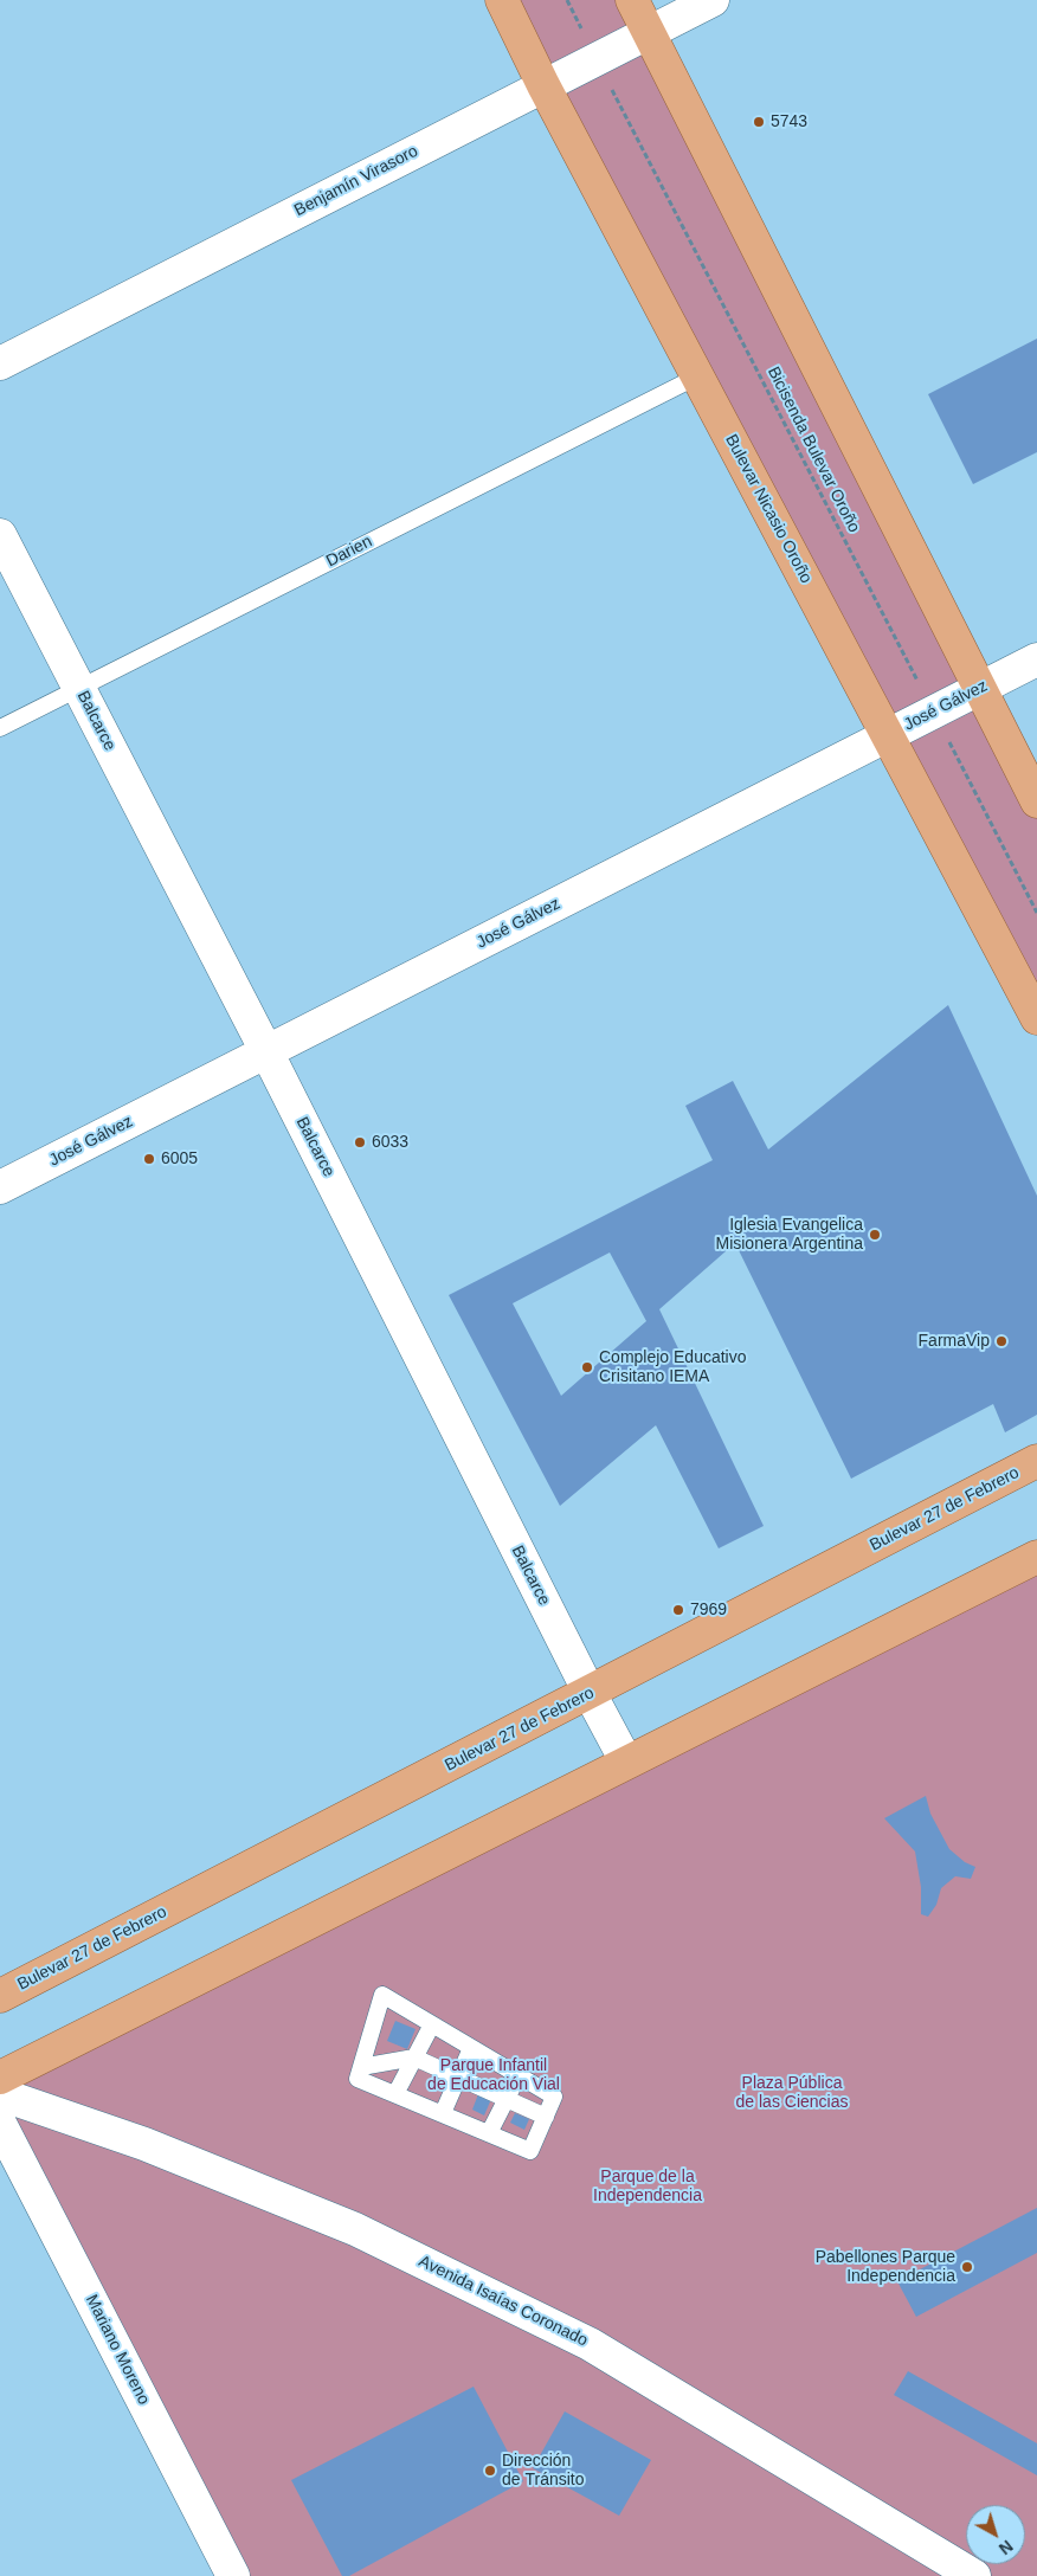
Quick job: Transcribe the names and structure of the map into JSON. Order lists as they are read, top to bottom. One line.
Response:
{"streets":{"main road":["Bulevar Nicasio Oroño","Bulevar 27 de Febrero"],"street":["Benjamín Virasoro","José Gálvez","Balcarce","Avenida Isaías Coronado","Mariano Moreno"],"lane":["Darien"],"path":["Bicisenda Bulevar Oroño"]},"crossings":[["Benjamín Virasoro","Bicisenda Bulevar Oroño"],["Benjamín Virasoro","Bulevar Nicasio Oroño"],["Bicisenda Bulevar Oroño","José Gálvez"],["Bulevar Nicasio Oroño","Darien"],["Bulevar Nicasio Oroño","José Gálvez"],["Darien","Balcarce"],["José Gálvez","Balcarce"],["Balcarce","Bulevar 27 de Febrero"]],"parks":["Parque Infantil de Educación Vial","Plaza Pública de las Ciencias","Parque de la Independencia"],"places":["5743","6033","6005","Iglesia Evangelica Misionera Argentina","FarmaVip","Complejo Educativo Crisitano IEMA","7969","Pabellones Parque Independencia","Dirección de Tránsito"],"north":"bottom right"}
